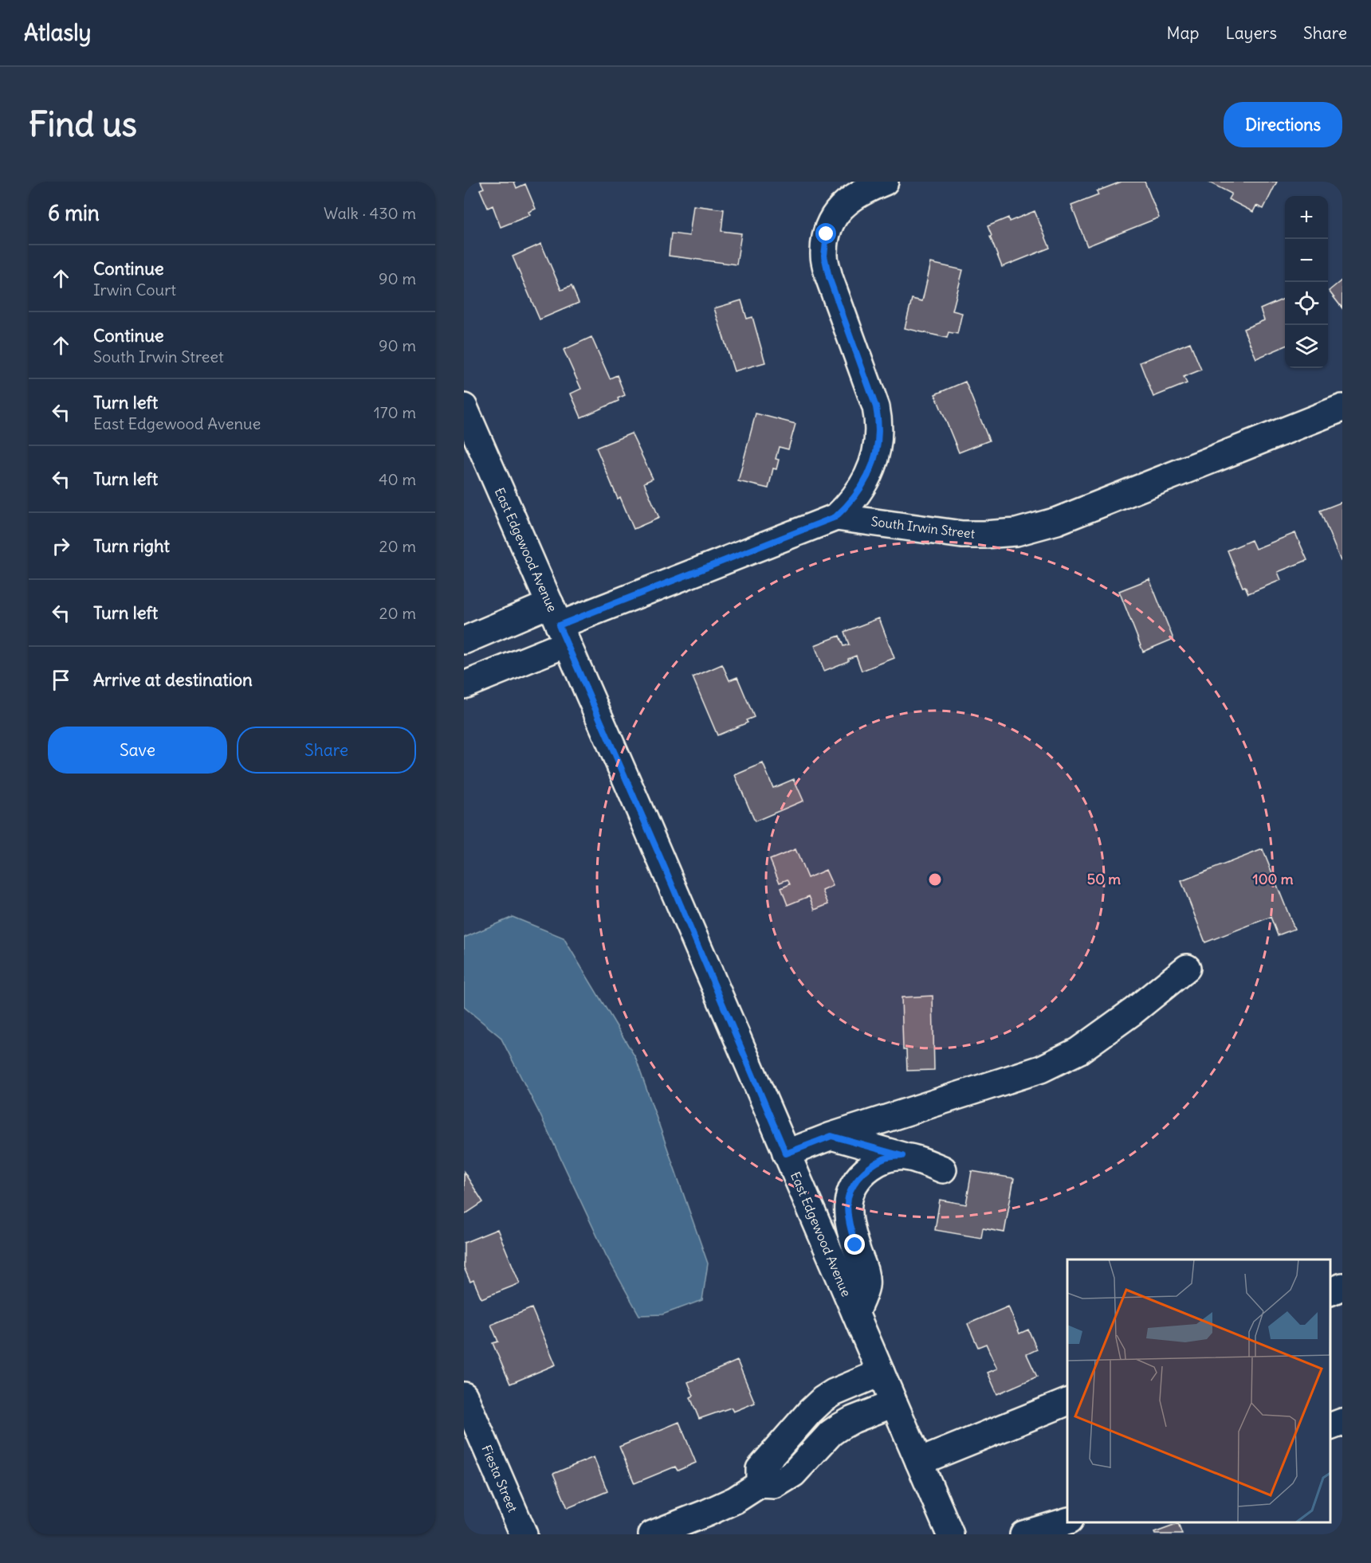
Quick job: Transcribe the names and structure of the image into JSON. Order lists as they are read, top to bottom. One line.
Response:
{"streets":{"street":["South Irwin Street","East Edgewood Avenue","Fiesta Street"]},"crossings":[["South Irwin Street","East Edgewood Avenue"]],"page":{"header":"Atlasly","nav":["Map","Layers","Share"],"buttons":["Directions",["Save","Share"]],"title":"Find us","heading":["6 min","Walk · 430 m"],"map_buttons":["+","−"],"list":[["Continue","Irwin Court","90 m"],["Continue","South Irwin Street","90 m"],["Turn left","East Edgewood Avenue","170 m"],["Turn left","40 m"],["Turn right","20 m"],["Turn left","20 m"],"Arrive at destination"]},"rings":["50 m","100 m"]}
